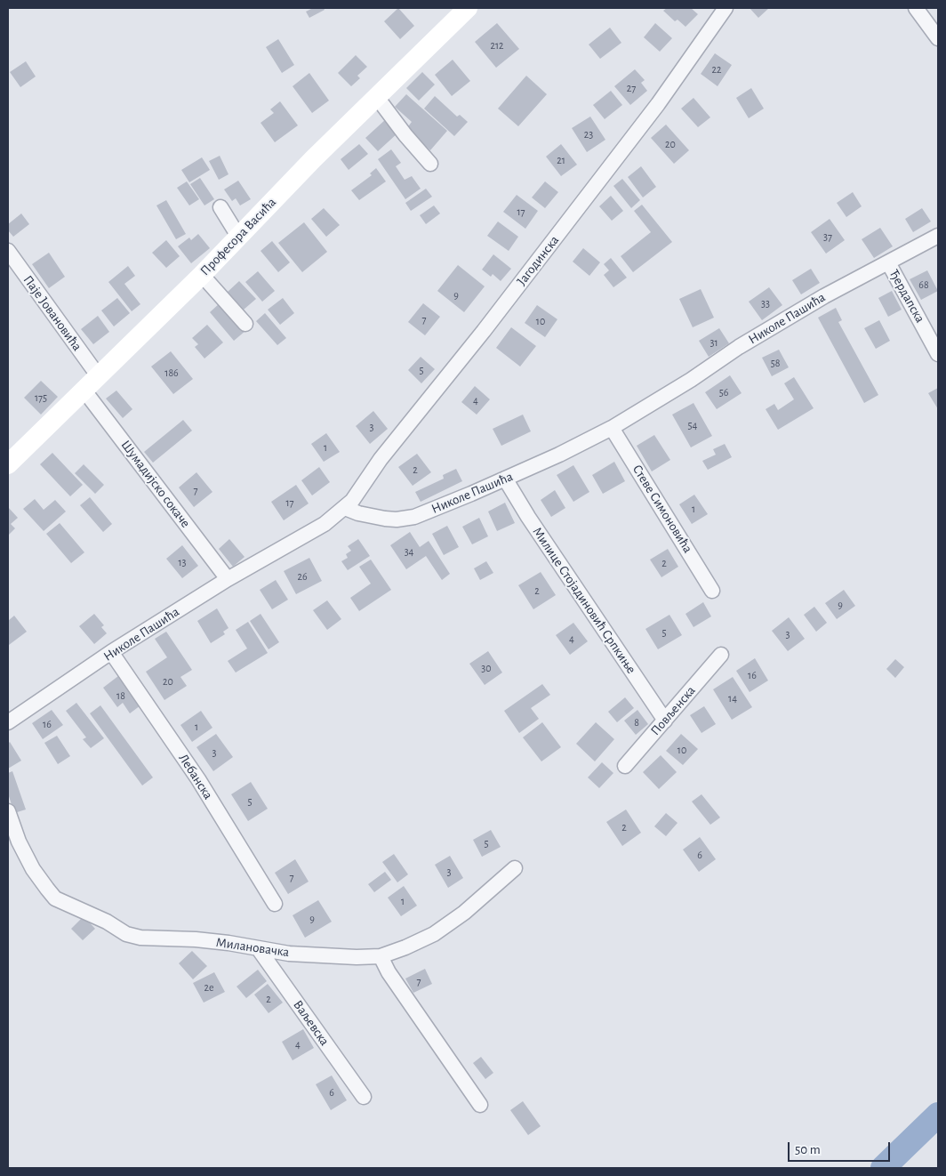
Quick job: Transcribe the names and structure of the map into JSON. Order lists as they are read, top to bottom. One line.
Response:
{"streets":{"street":["Професора Васића","Јагодинска","Ђердапска","Паје Јовановића","Николе Пашића","Шумадијско сокаче","Стеве Симоновића","Милице Стојадиновић Српкиње","Повљенска","Лебанска","Милановачка","Ваљевска"]},"crossings":[["Професора Васића","Паје Јовановића"],["Професора Васића","Шумадијско сокаче"],["Јагодинска","Николе Пашића"],["Ђердапска","Николе Пашића"],["Николе Пашића","Шумадијско сокаче"],["Николе Пашића","Стеве Симоновића"],["Николе Пашића","Милице Стојадиновић Српкиње"],["Николе Пашића","Лебанска"],["Милице Стојадиновић Српкиње","Повљенска"],["Милановачка","Ваљевска"]],"house_numbers":["212","22","27","23","20","21","17","37","68","9","33","7","10","31","58","5","186","56","175","4","54","3","1","2","7","17","1","34","13","2","26","2","9","5","3","4","30","16","20","18","14","8","16","1","10","3","5","2","5","6","3","7","1","9","7","2e","2","4","6"],"scale_bar":"50 m"}
